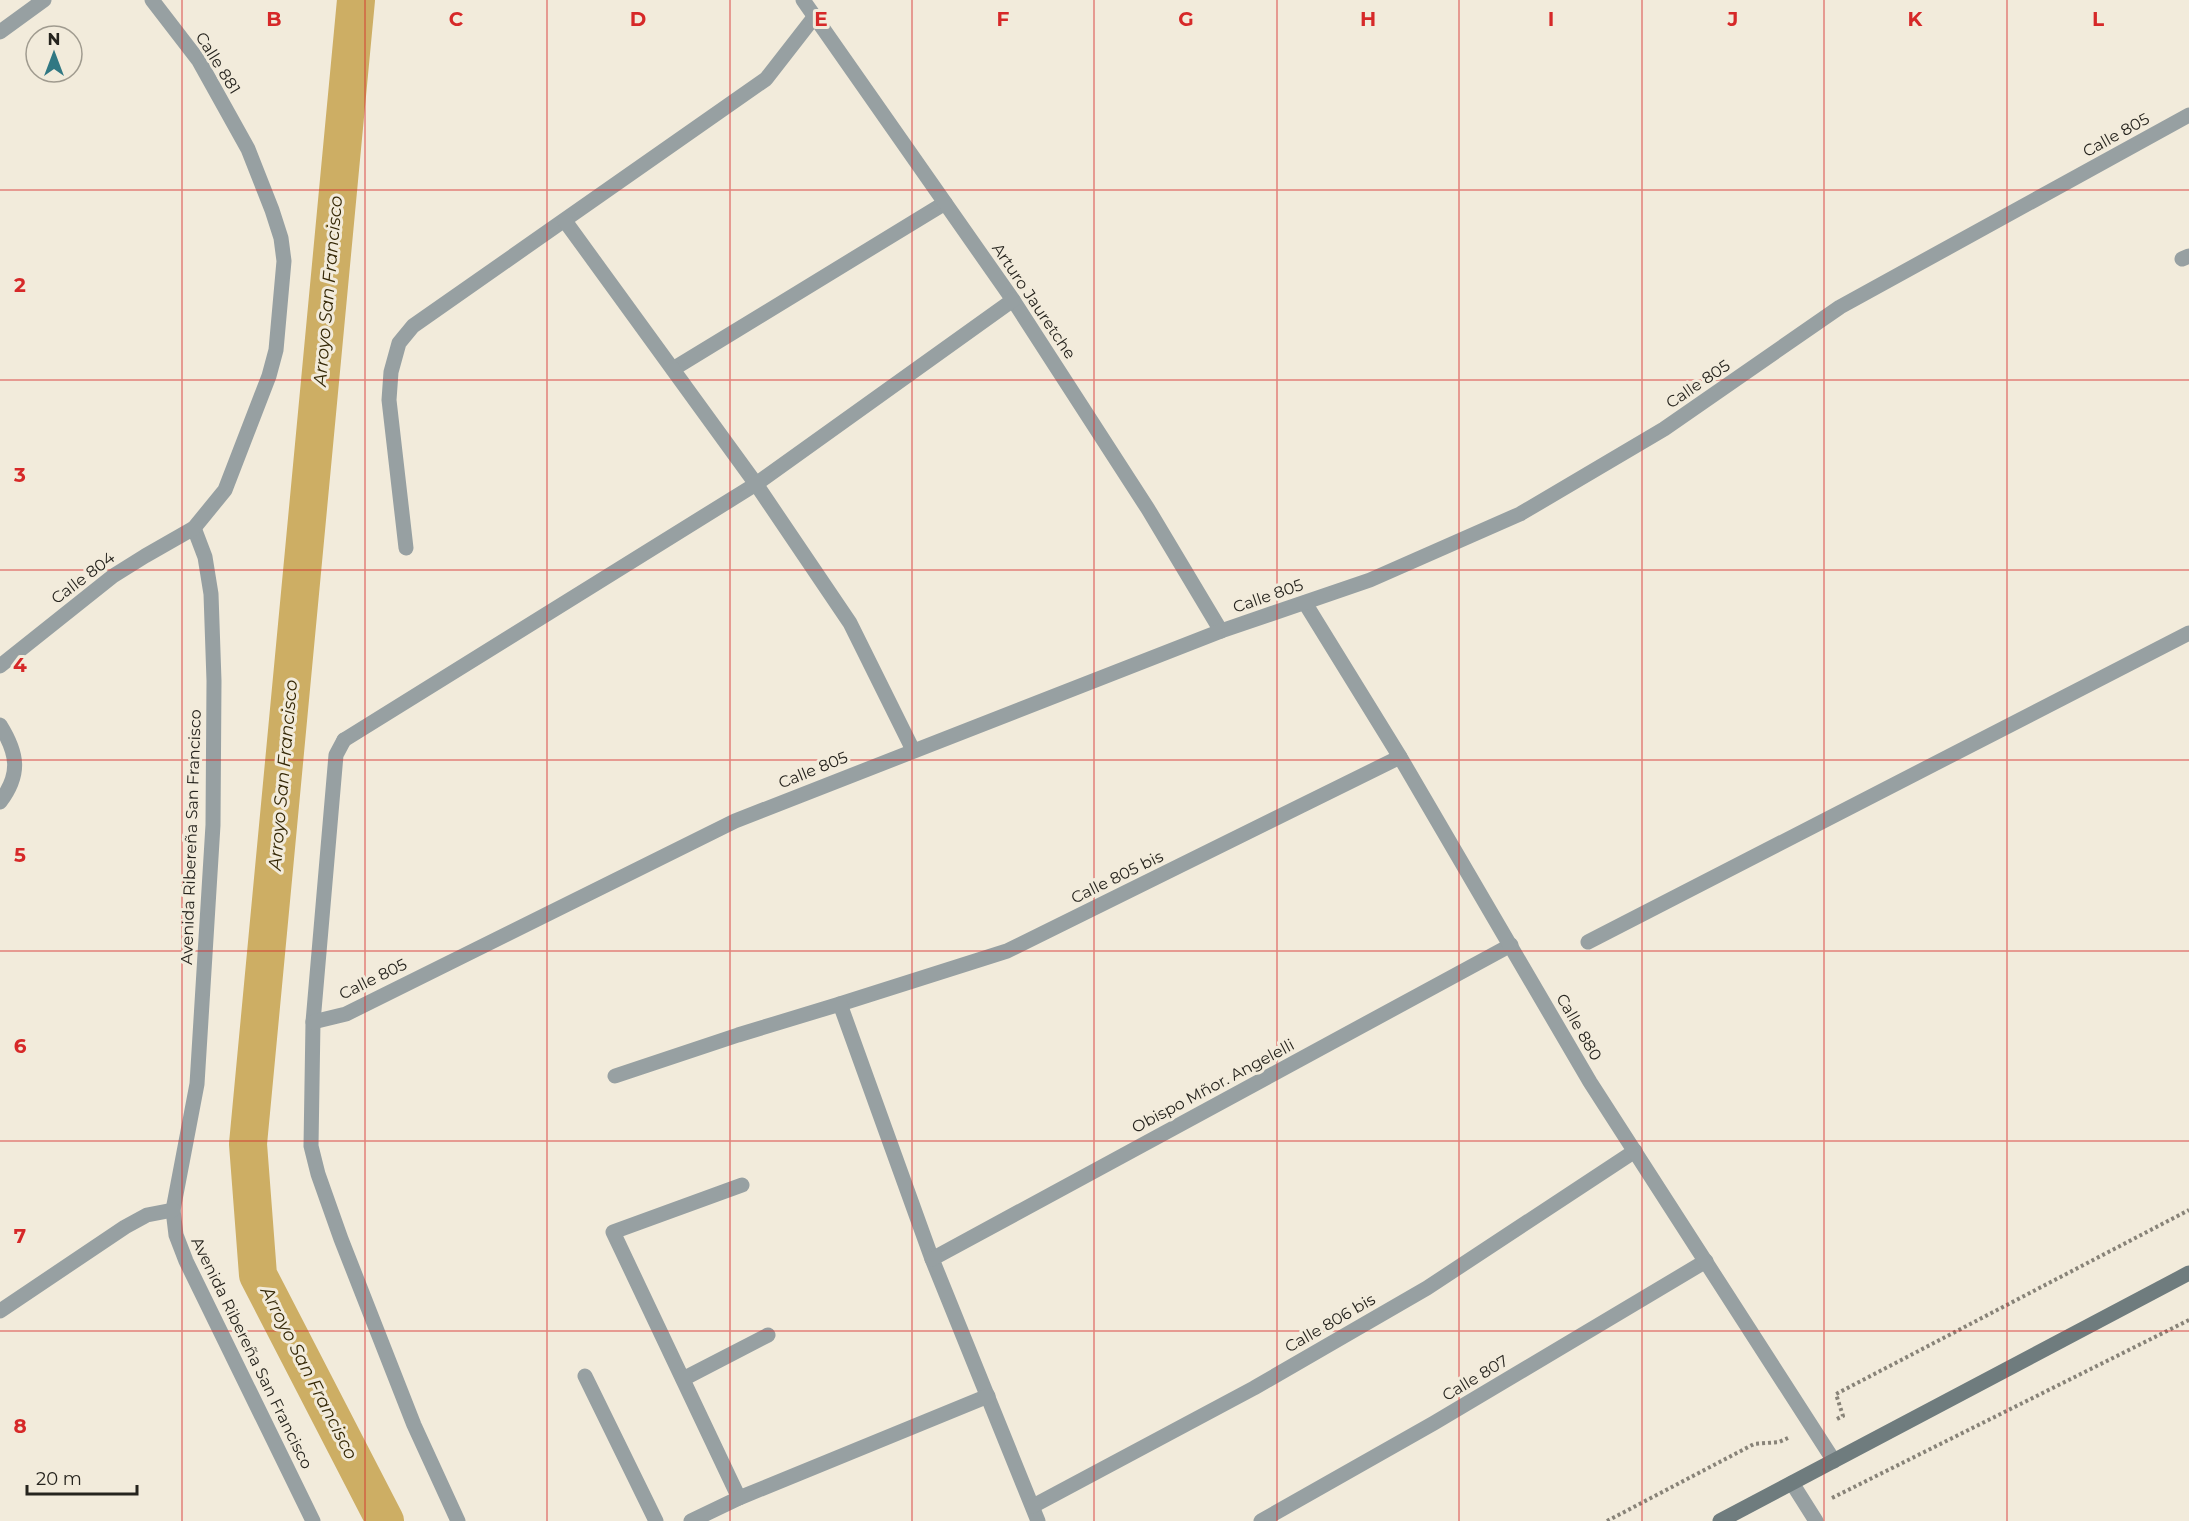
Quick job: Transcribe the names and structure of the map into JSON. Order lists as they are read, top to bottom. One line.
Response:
{"streets":{"street":["Calle 881","Calle 805","Arturo Jauretche","Calle 804","Avenida Ribereña San Francisco","Calle 805 bis","Calle 880","Obispo Mñor. Angelelli","Calle 806 bis","Calle 807"]},"crossings":[["Calle 881","Calle 804"],["Calle 881","Avenida Ribereña San Francisco"],["Calle 805","Arturo Jauretche"],["Calle 805","Calle 880"],["Calle 804","Avenida Ribereña San Francisco"],["Calle 805 bis","Calle 880"],["Calle 880","Obispo Mñor. Angelelli"],["Calle 880","Calle 806 bis"],["Calle 880","Calle 807"]],"water":["Arroyo San Francisco"],"scale_bar":"20 m","north":"top","grid":{"columns":["B","C","D","E","F","G","H","I","J","K","L"],"rows":["2","3","4","5","6","7","8"]}}
